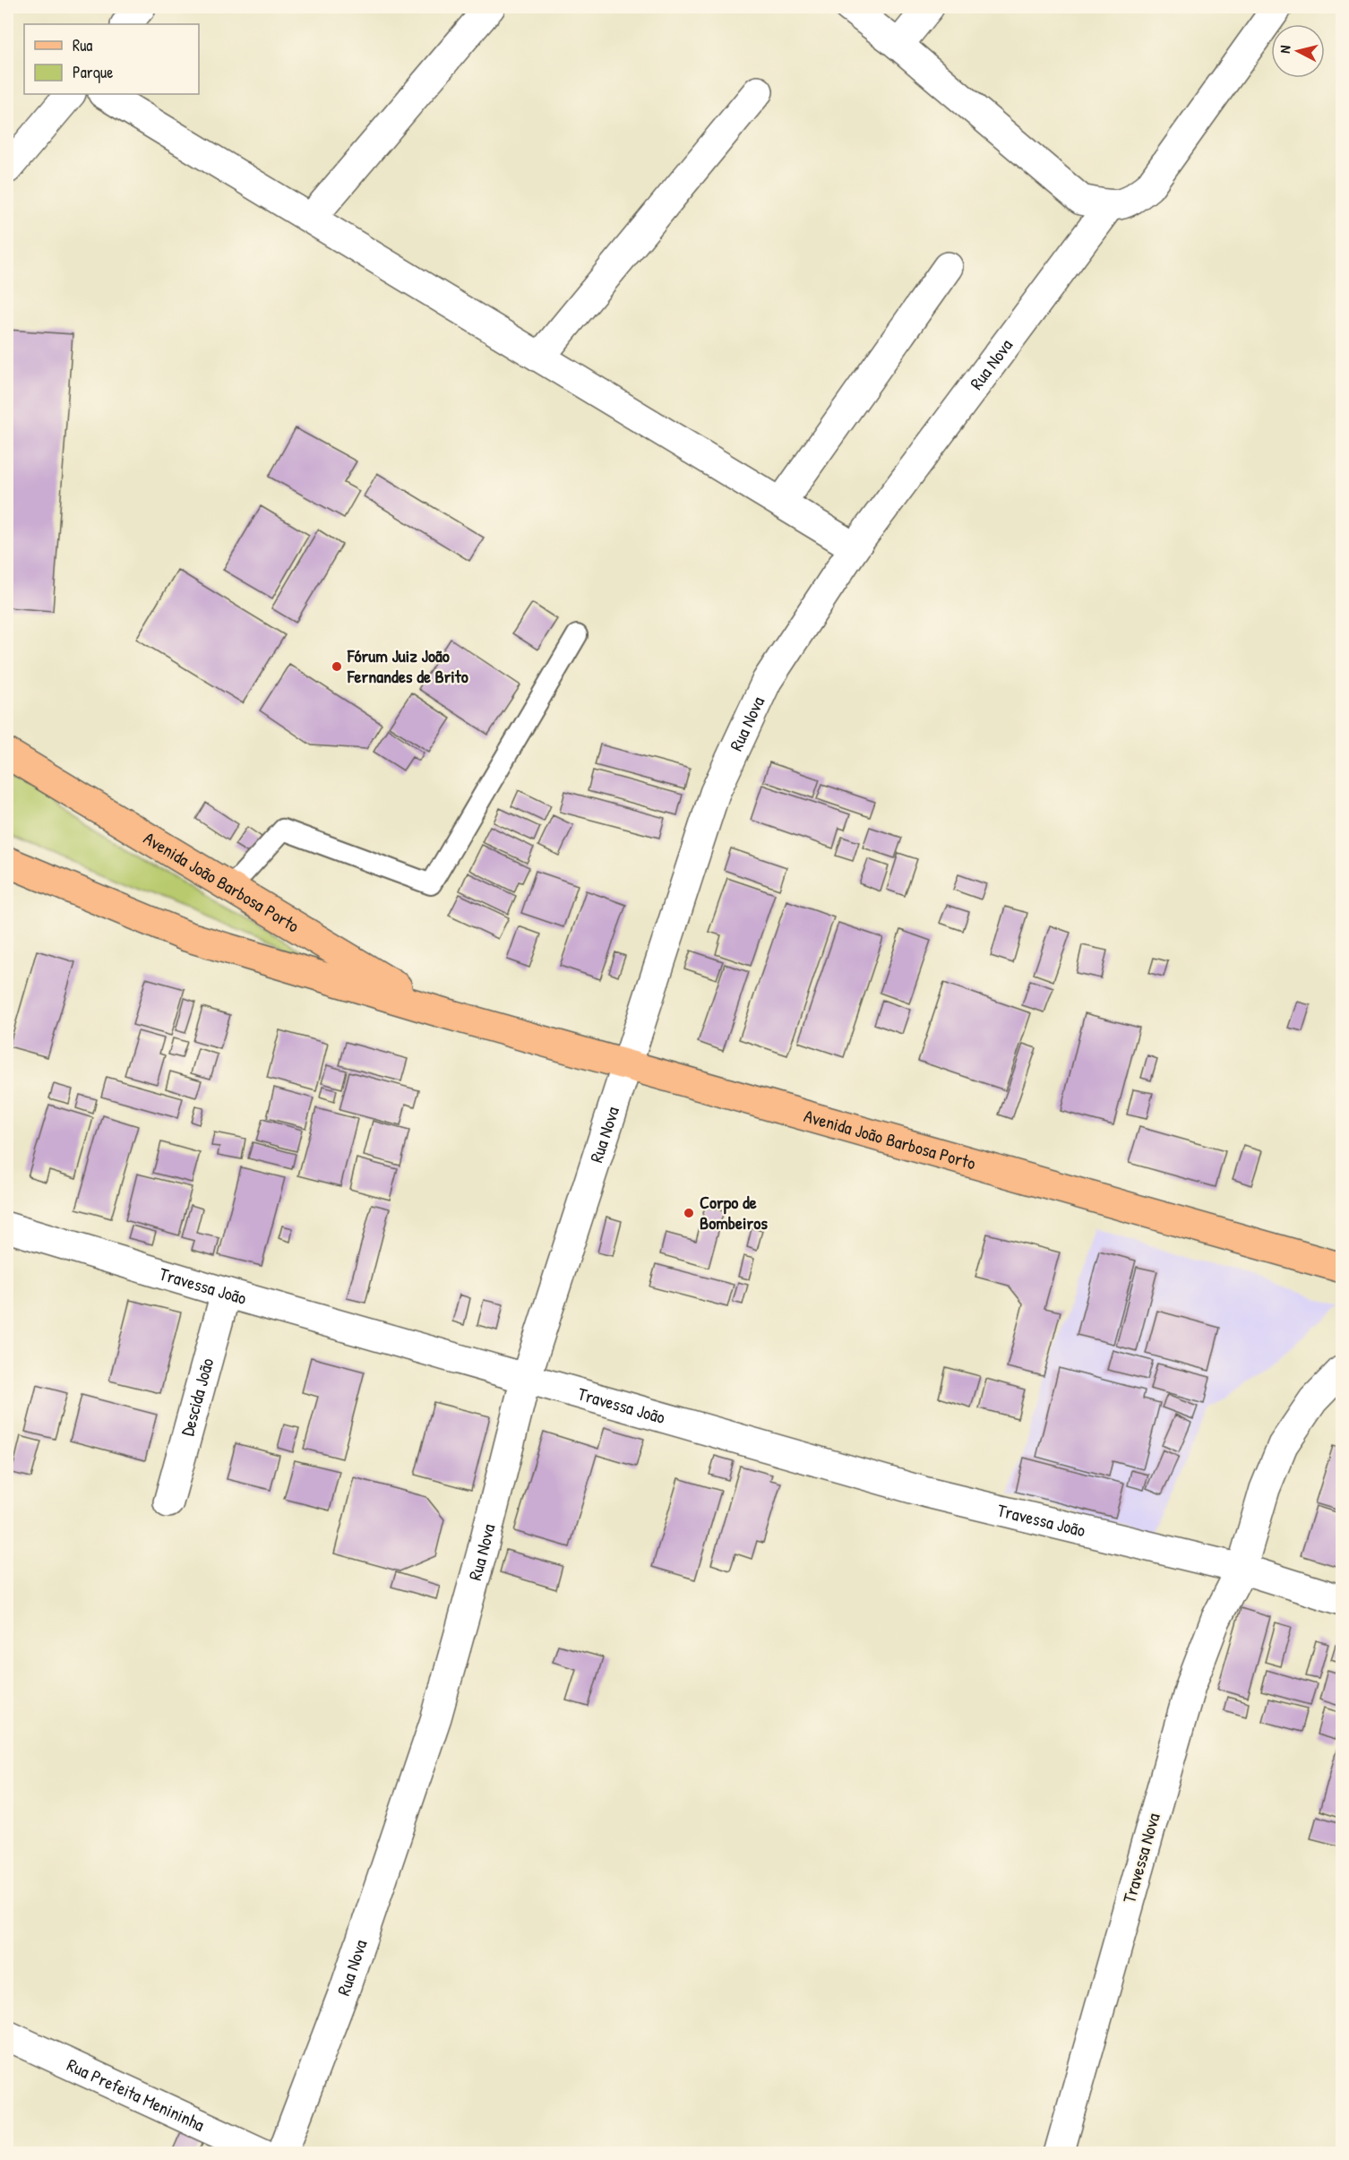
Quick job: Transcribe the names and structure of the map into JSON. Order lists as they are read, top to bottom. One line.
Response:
{"streets":{"main road":["Avenida João Barbosa Porto"],"street":["Rua Nova","Travessa João","Descida João","Travessa Nova","Rua Prefeita Menininha"]},"crossings":[["Rua Nova","Avenida João Barbosa Porto"],["Rua Nova","Travessa João"],["Travessa João","Descida João"],["Travessa João","Travessa Nova"]],"places":["Fórum Juiz João Fernandes de Brito","Corpo de Bombeiros"],"legend":["Rua","Parque"],"north":"left"}
